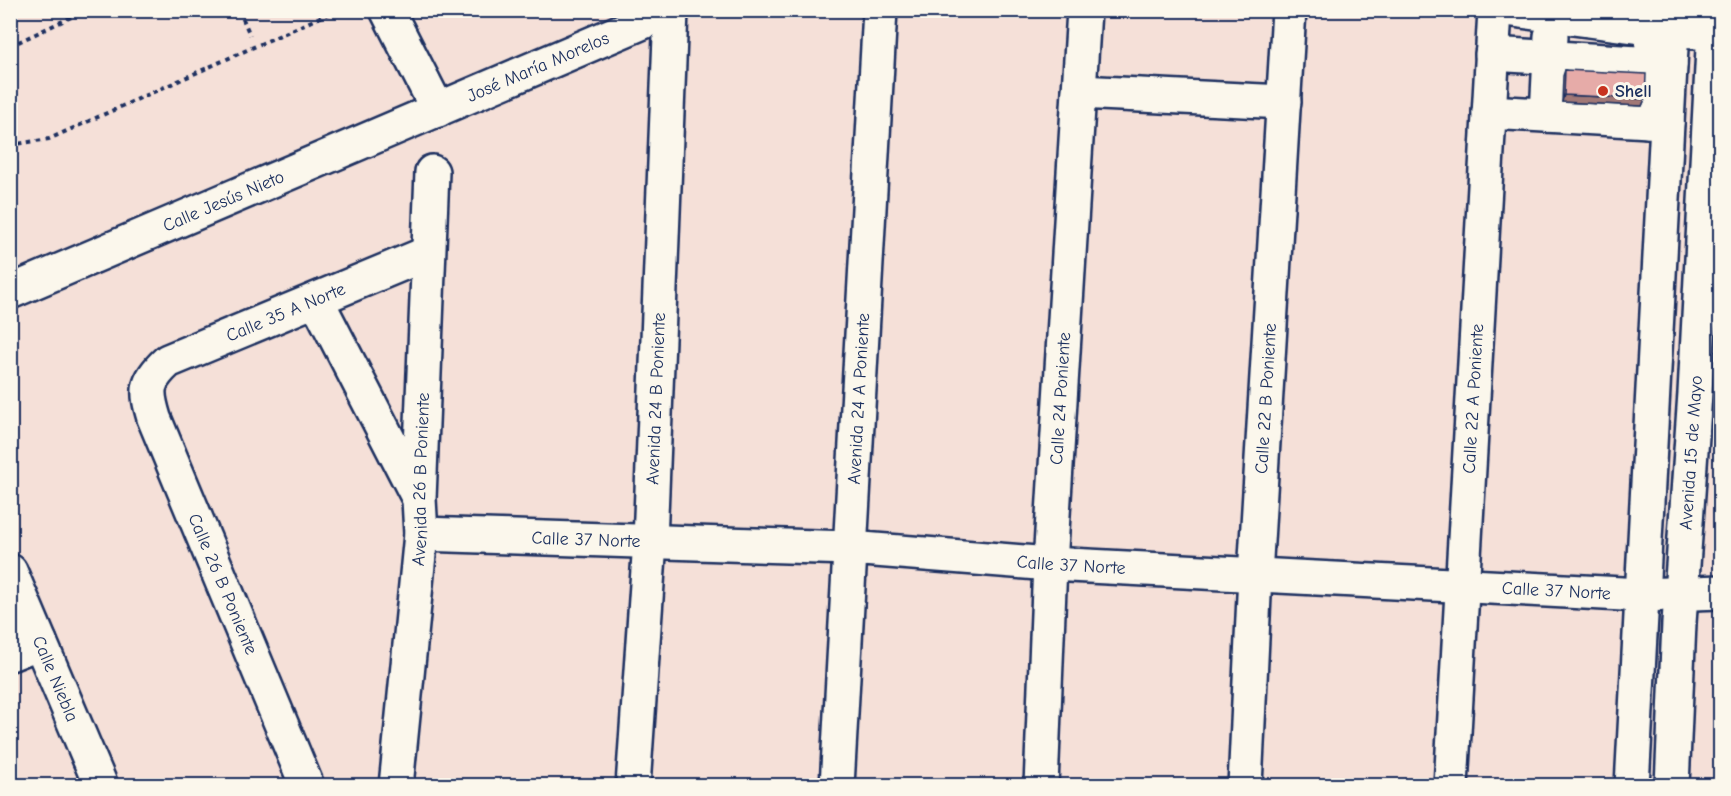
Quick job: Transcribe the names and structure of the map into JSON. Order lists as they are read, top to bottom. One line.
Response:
{"streets":{"street":["José María Morelos","Calle Jesús Nieto","Calle 35 A Norte","Avenida 24 B Poniente","Avenida 24 A Poniente","Calle 24 Poniente","Calle 22 B Poniente","Calle 22 A Poniente","Avenida 15 de Mayo","Avenida 26 B Poniente","Calle 37 Norte","Calle 26 B Poniente","Calle Niebla"]},"crossings":[["José María Morelos","Calle Jesús Nieto"],["José María Morelos","Avenida 24 B Poniente"],["Calle 35 A Norte","Avenida 26 B Poniente"],["Calle 35 A Norte","Calle 26 B Poniente"],["Avenida 24 B Poniente","Calle 37 Norte"],["Avenida 24 A Poniente","Calle 37 Norte"],["Calle 24 Poniente","Calle 37 Norte"],["Calle 22 B Poniente","Calle 37 Norte"],["Calle 22 A Poniente","Calle 37 Norte"],["Avenida 15 de Mayo","Calle 37 Norte"],["Avenida 26 B Poniente","Calle 37 Norte"]],"places":["Shell"]}
